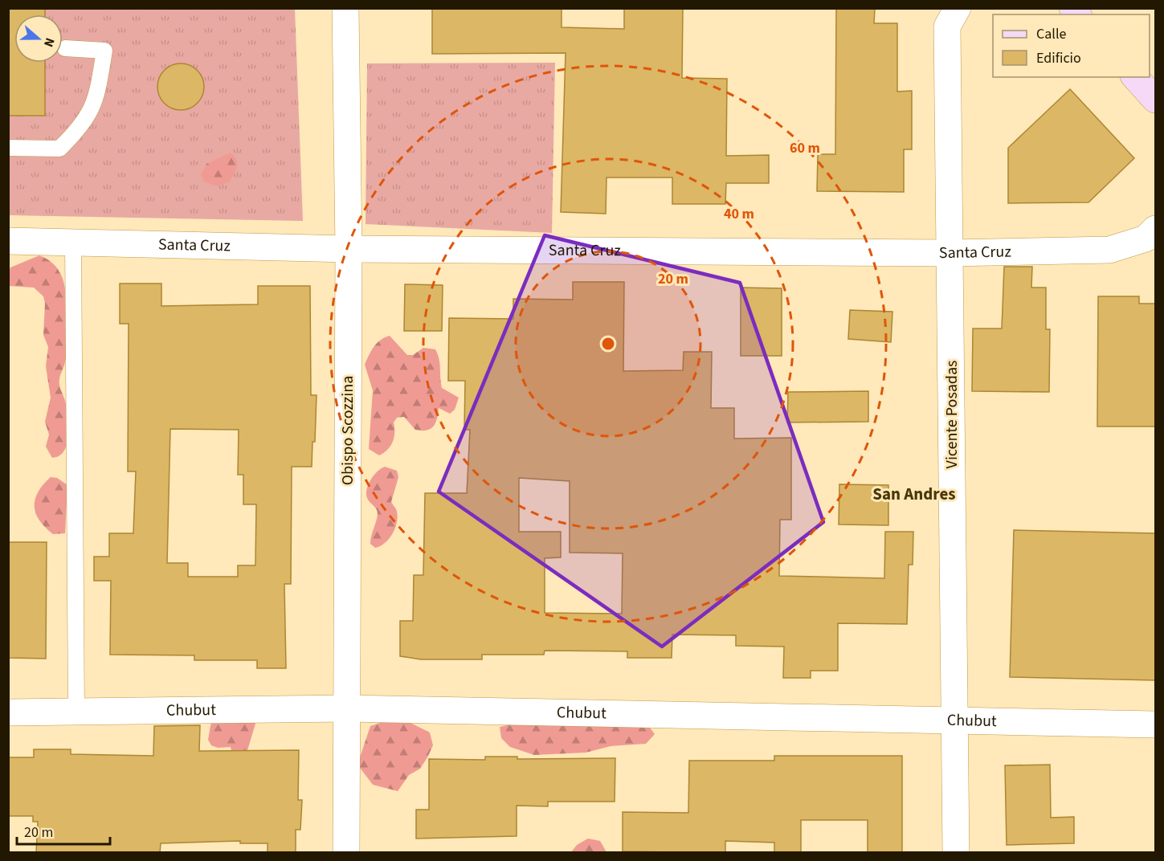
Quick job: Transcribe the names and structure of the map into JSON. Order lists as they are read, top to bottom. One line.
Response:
{"streets":{"street":["Santa Cruz","Vicente Posadas","Obispo Scozzina","Chubut"]},"crossings":[["Santa Cruz","Vicente Posadas"],["Santa Cruz","Obispo Scozzina"],["Vicente Posadas","Chubut"],["Obispo Scozzina","Chubut"]],"districts":["San Andres"],"legend":["Calle","Edificio"],"scale_bar":"20 m","north":"right","rings":["60 m","40 m","20 m"]}
